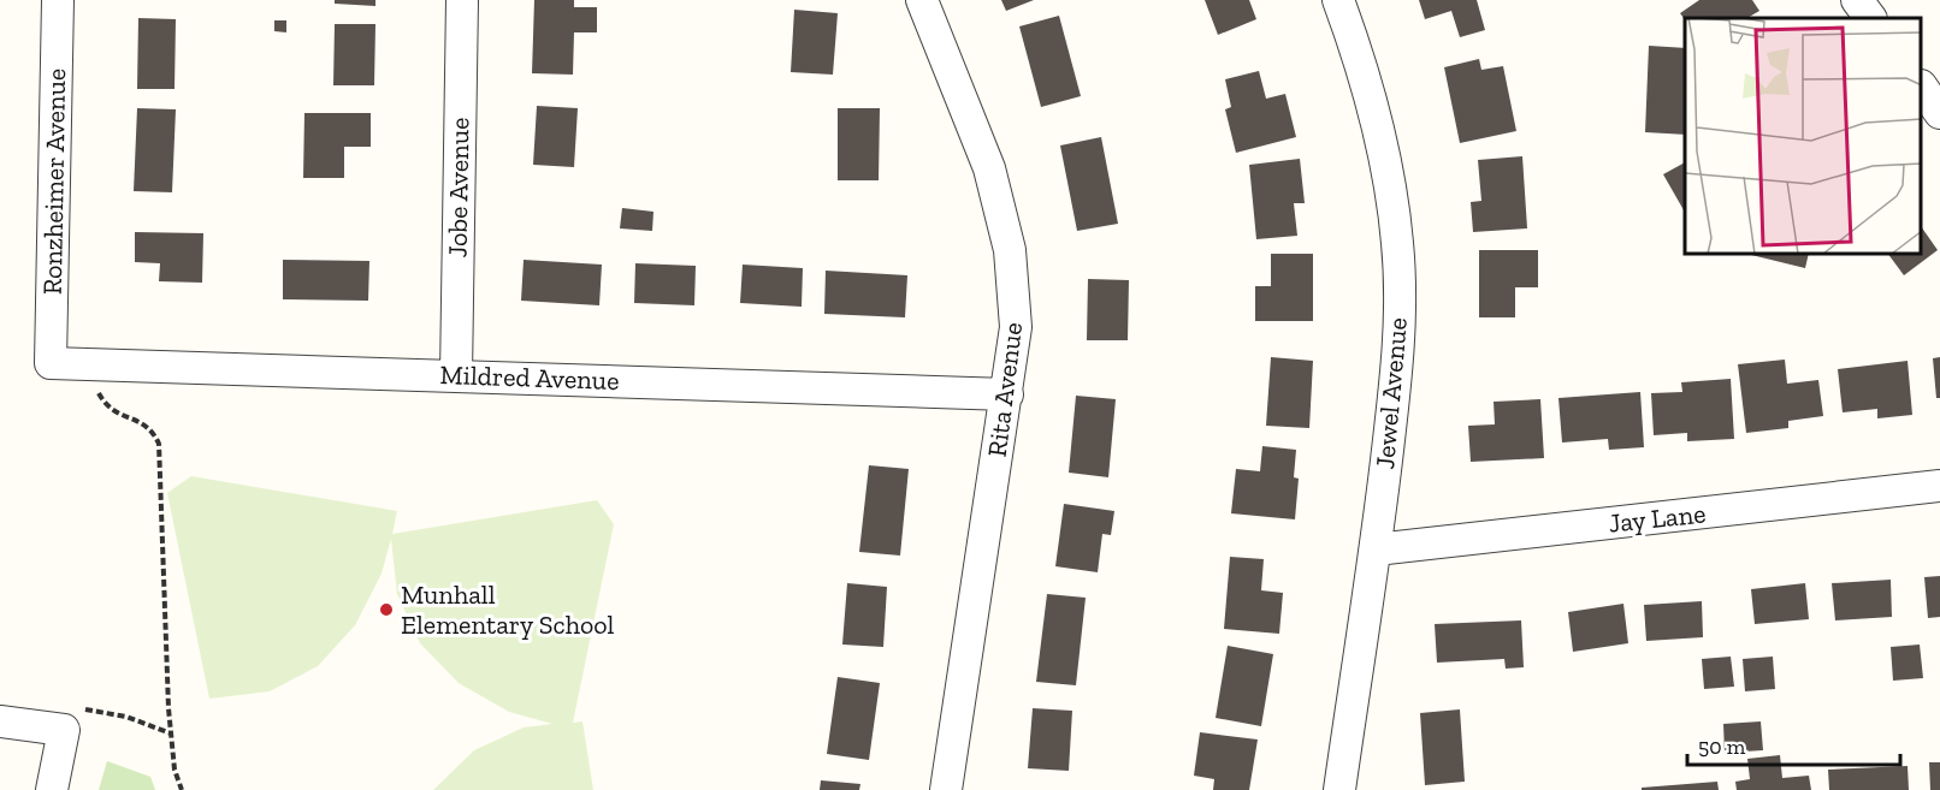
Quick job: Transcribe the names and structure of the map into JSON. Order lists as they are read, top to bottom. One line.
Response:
{"streets":{"street":["Ronzheimer Avenue","Jobe Avenue","Mildred Avenue","Rita Avenue","Jewel Avenue","Jay Lane"]},"crossings":[["Ronzheimer Avenue","Mildred Avenue"],["Jobe Avenue","Mildred Avenue"],["Mildred Avenue","Rita Avenue"],["Jewel Avenue","Jay Lane"]],"places":["Munhall Elementary School"],"scale_bar":"50 m"}
